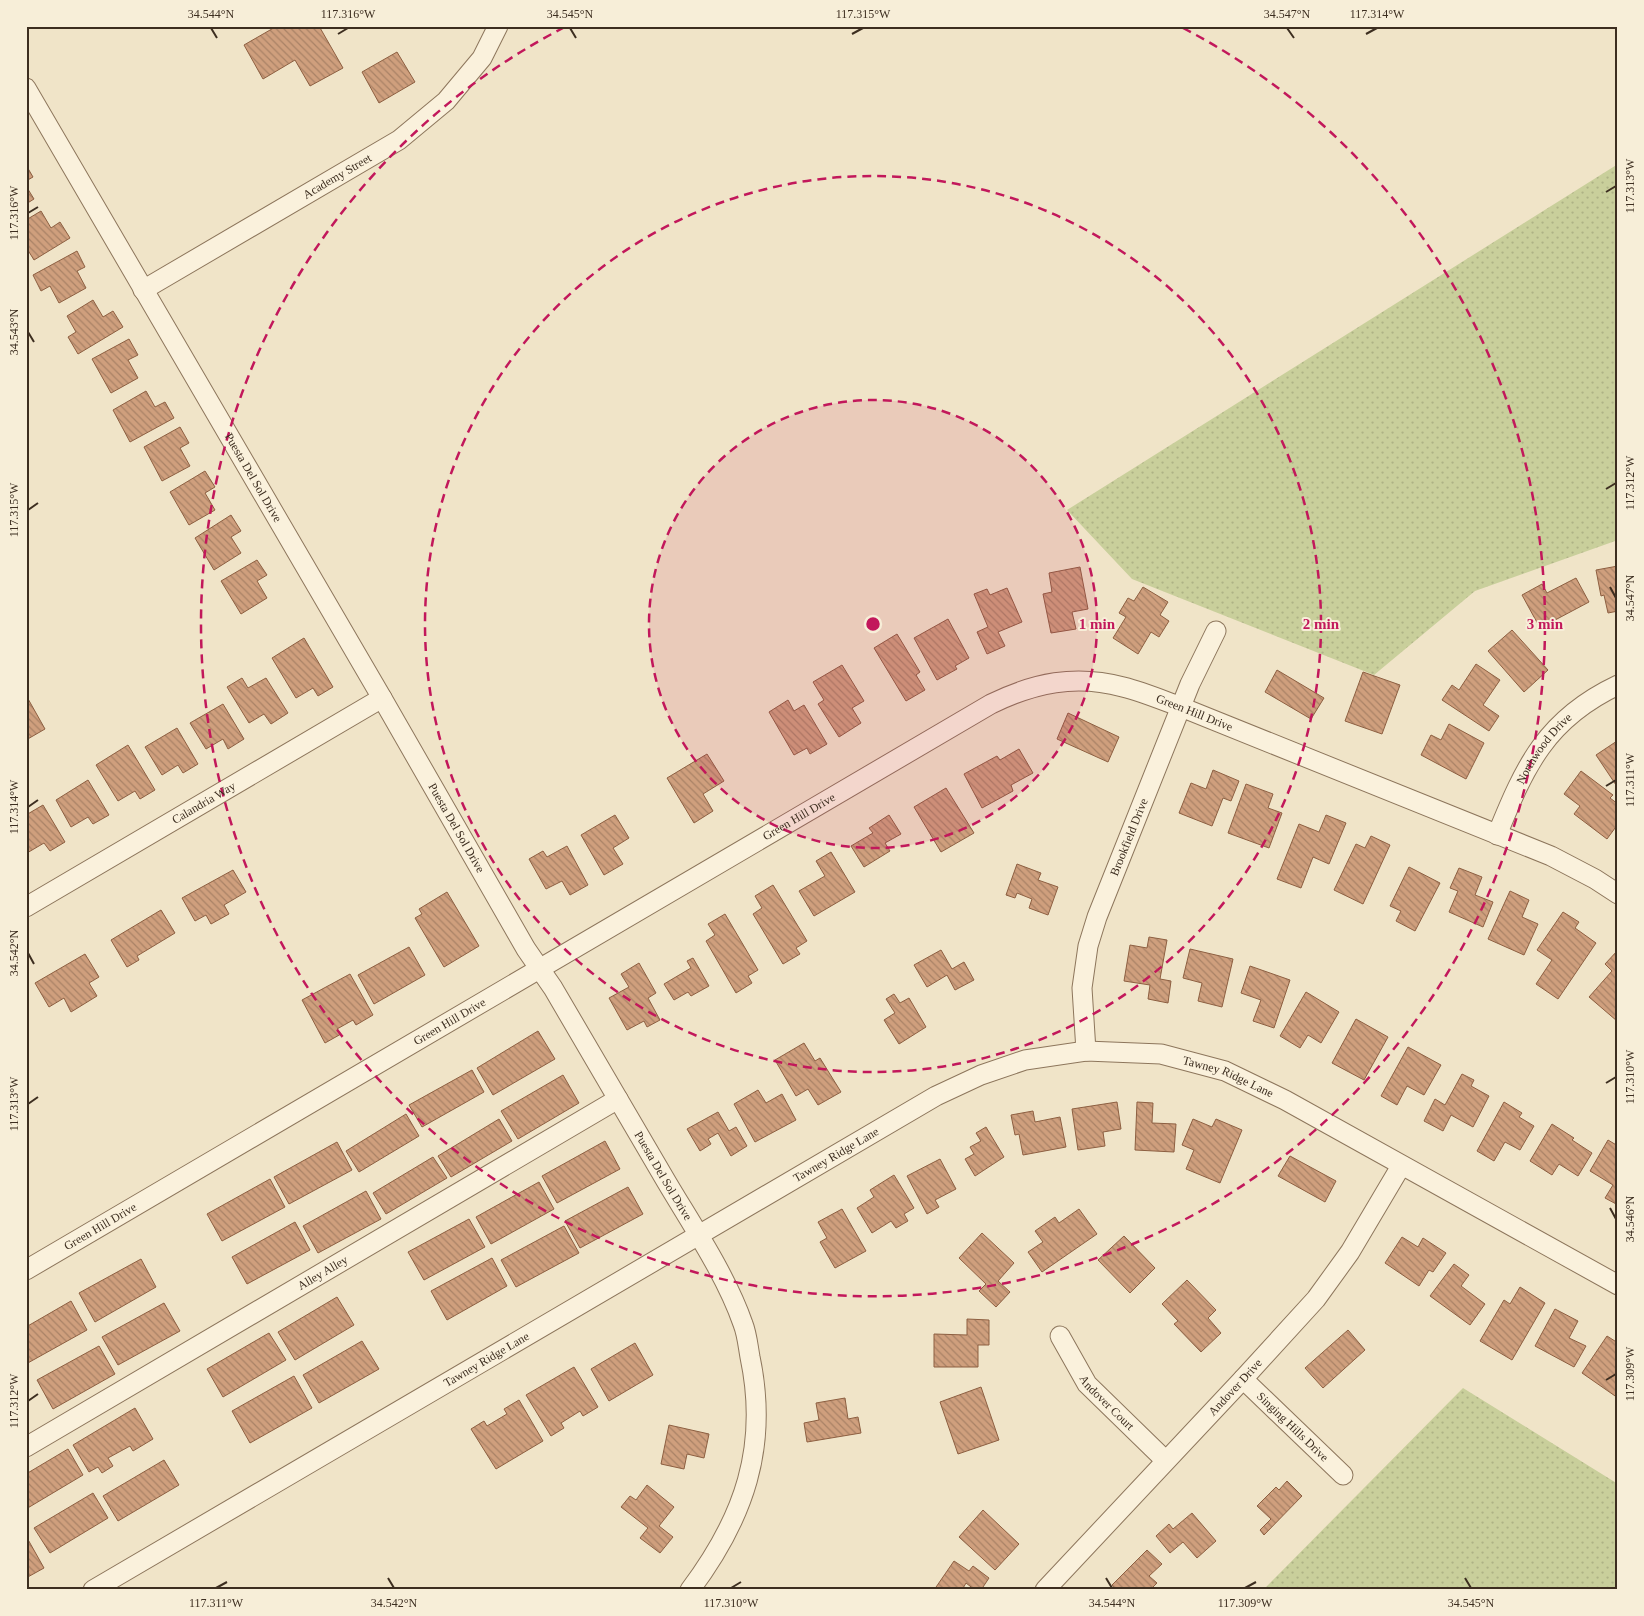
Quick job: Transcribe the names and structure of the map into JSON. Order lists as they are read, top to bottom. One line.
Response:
{"streets":{"street":["Academy Street","Puesta Del Sol Drive","Green Hill Drive","Northwood Drive","Calandria Way","Brookfield Drive","Tawney Ridge Lane","Alley Alley","Andover Drive","Andover Court","Singing Hills Drive"]},"crossings":[["Academy Street","Puesta Del Sol Drive"],["Puesta Del Sol Drive","Green Hill Drive"],["Puesta Del Sol Drive","Calandria Way"],["Puesta Del Sol Drive","Tawney Ridge Lane"],["Puesta Del Sol Drive","Alley Alley"],["Green Hill Drive","Northwood Drive"],["Green Hill Drive","Brookfield Drive"],["Brookfield Drive","Tawney Ridge Lane"],["Tawney Ridge Lane","Andover Drive"],["Andover Drive","Andover Court"],["Andover Drive","Singing Hills Drive"]],"coordinates":["34.544°N","117.316°W","34.545°N","117.315°W","34.547°N","117.314°W","117.313°W","34.543°N","117.312°W","117.311°W","34.542°N","117.310°W","34.546°N","117.309°W"],"rings":["1 min","2 min","3 min"]}
